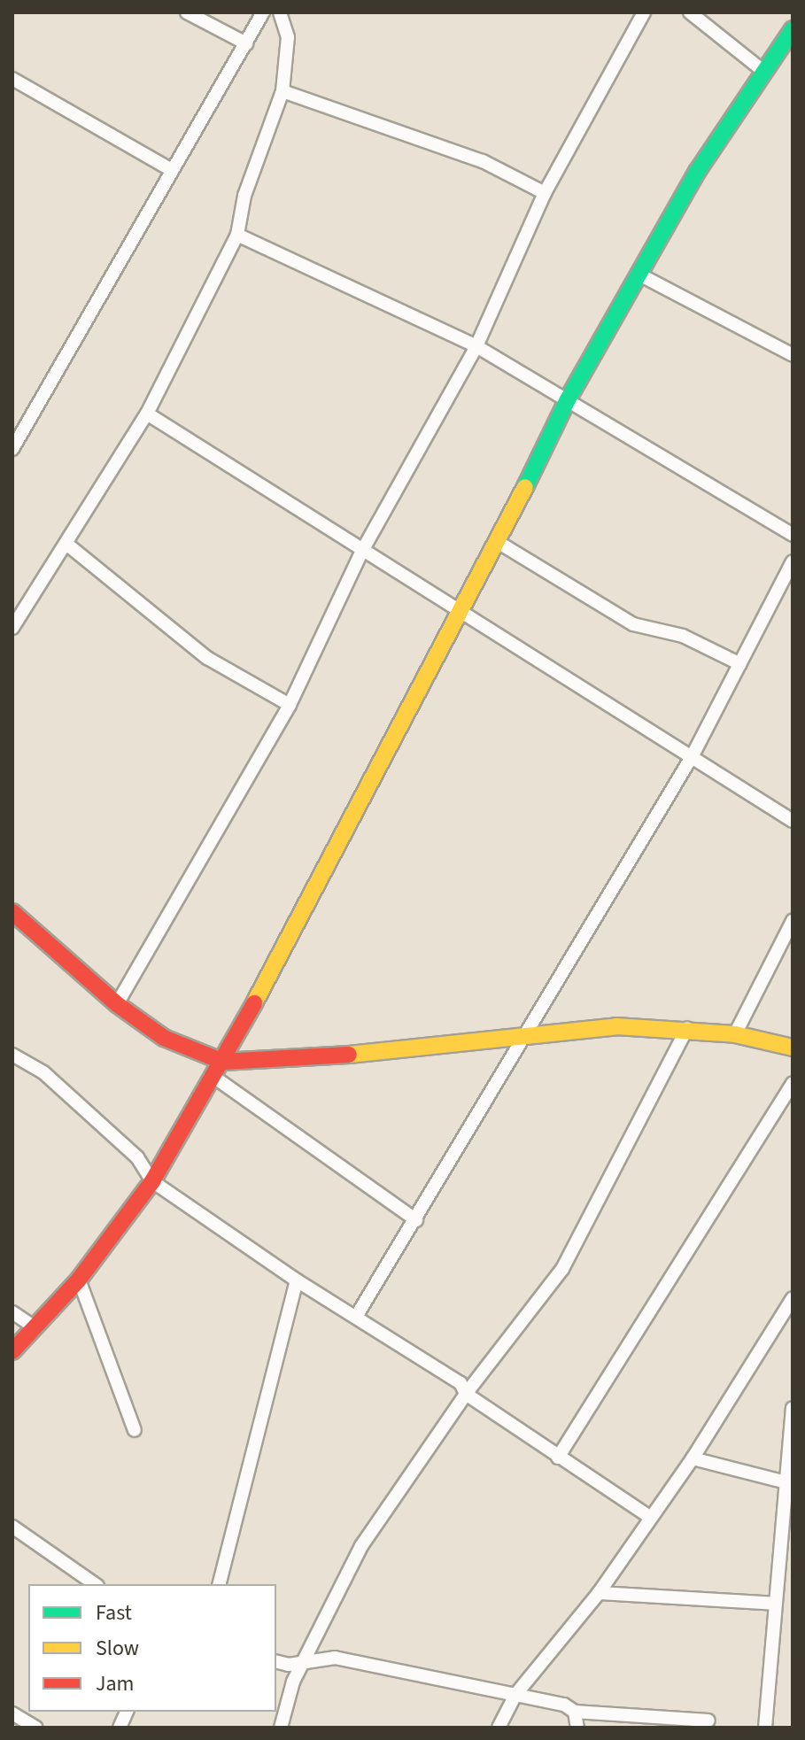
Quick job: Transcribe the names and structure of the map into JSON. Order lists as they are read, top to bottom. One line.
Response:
{"legend":["Fast","Slow","Jam"]}
